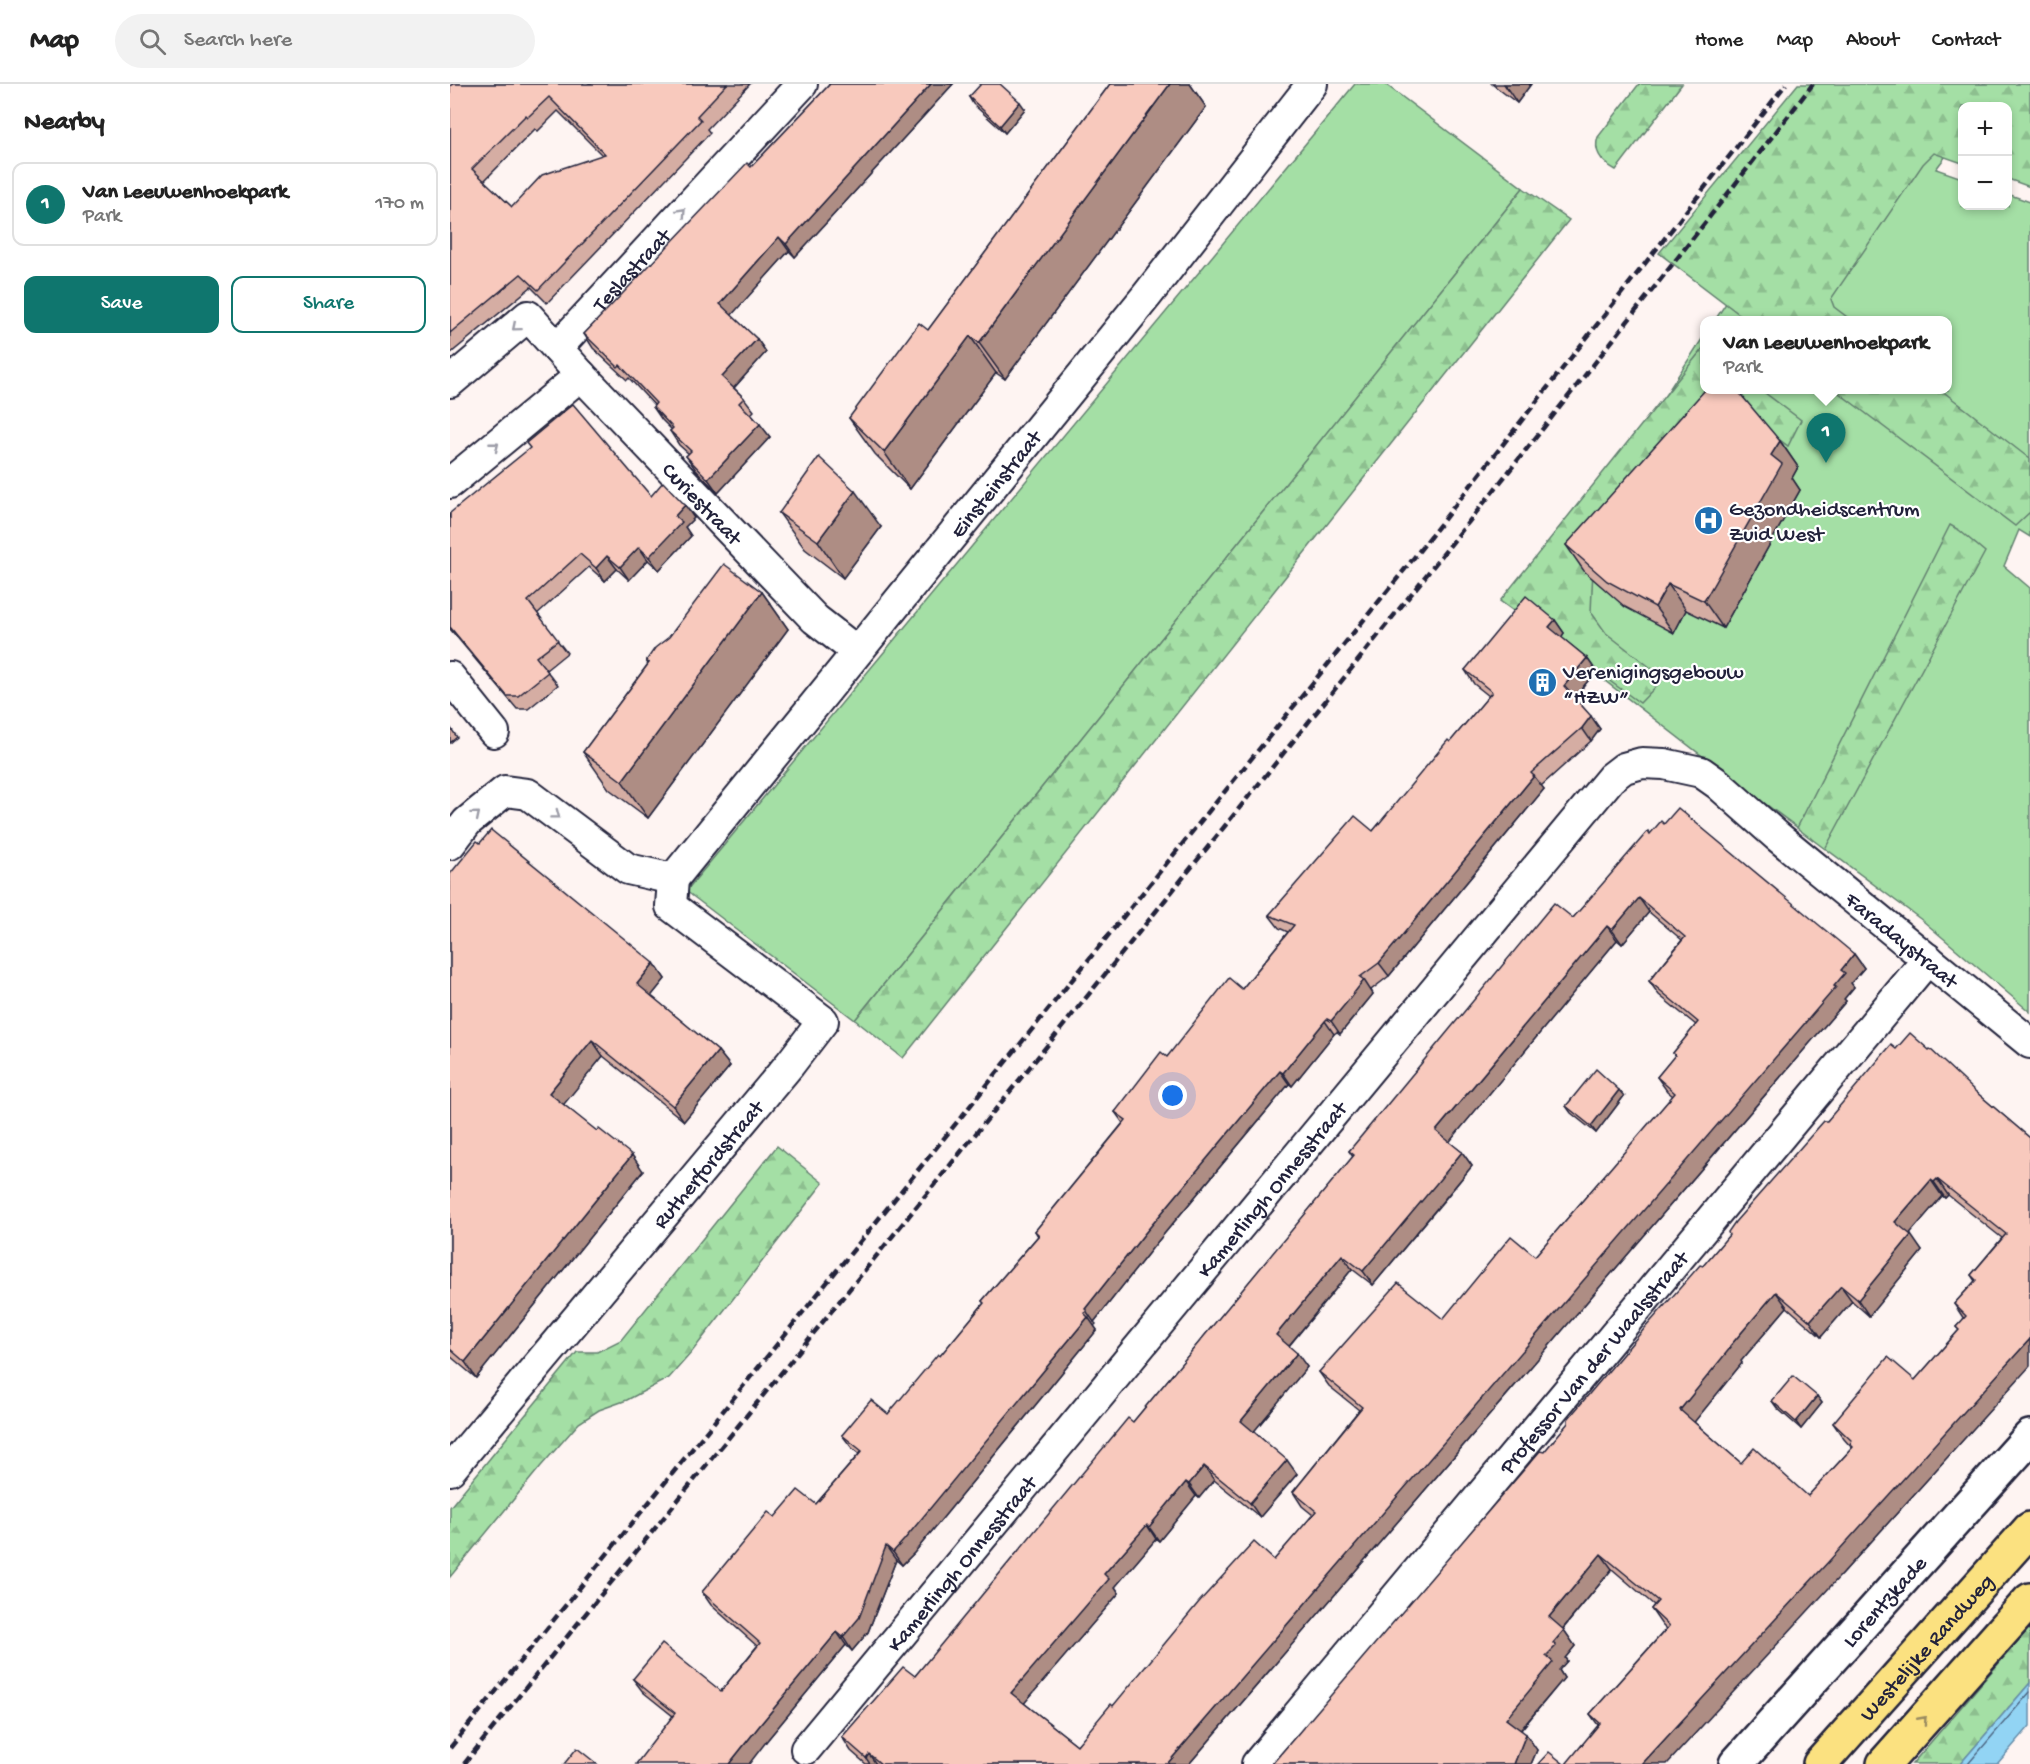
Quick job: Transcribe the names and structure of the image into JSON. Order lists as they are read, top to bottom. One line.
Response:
{"streets":{"main road":["Westelijke Randweg"],"street":["Teslastraat","Einsteinstraat","Curiestraat","Faradaystraat","Rutherfordstraat","Kamerlingh Onnesstraat","Professor Van der Waalsstraat","Lorentzkade"]},"crossings":[["Teslastraat","Curiestraat"],["Einsteinstraat","Curiestraat"],["Einsteinstraat","Rutherfordstraat"],["Faradaystraat","Kamerlingh Onnesstraat"],["Faradaystraat","Professor Van der Waalsstraat"]],"one_way":["Teslastraat"],"places":{"hospital":["Gezondheidscentrum Zuid West"],"building":["Verenigingsgebouw “HZW”"]},"page":{"header":"Map","search":"Search here","nav":["Home","Map","About","Contact"],"heading":"Nearby","map_buttons":["+","−"],"list":[{"mark":"1","name":"Van Leeuwenhoekpark","note":"Park","value":"170 m"}],"buttons":["Save","Share"],"popup":["Van Leeuwenhoekpark","Park"],"pins":"1"}}
